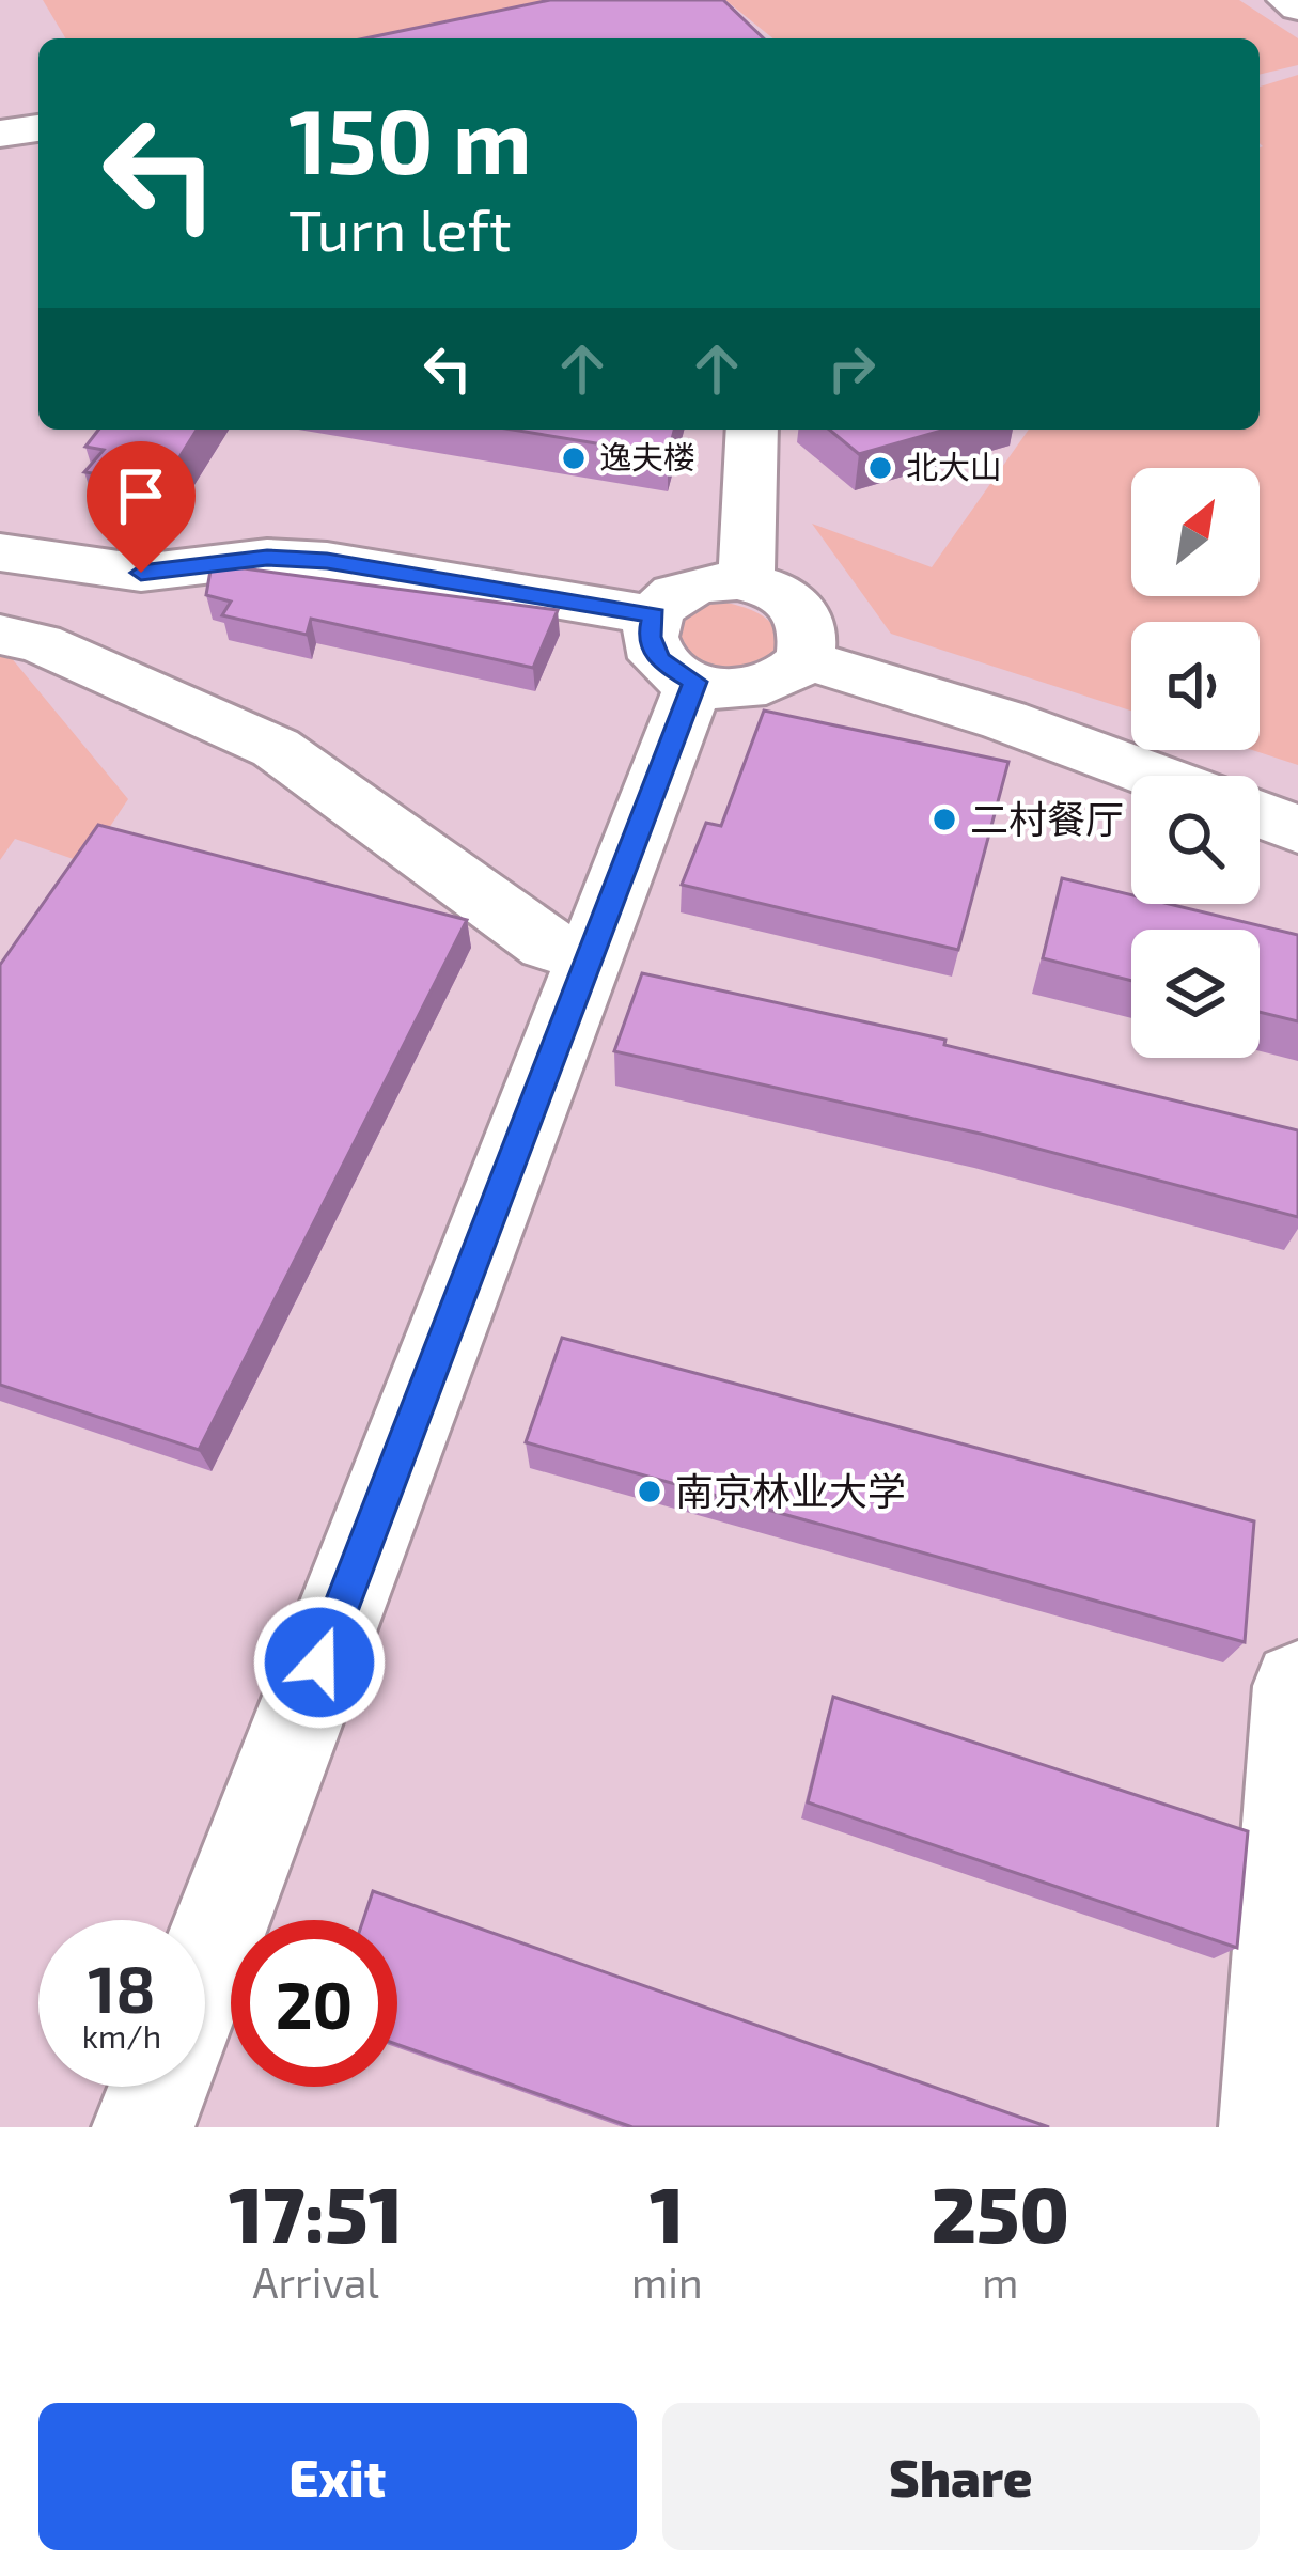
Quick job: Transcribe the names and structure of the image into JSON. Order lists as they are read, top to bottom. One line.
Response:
{"places":["逸夫楼","北大山","二村餐厅","南京林业大学"],"north":"top right","page":{"turn":["150 m","Turn left"],"speed":"18 km/h","limit":"20","eta":["17:51","Arrival","1","min","250","m"],"buttons":["Exit","Share"]}}
